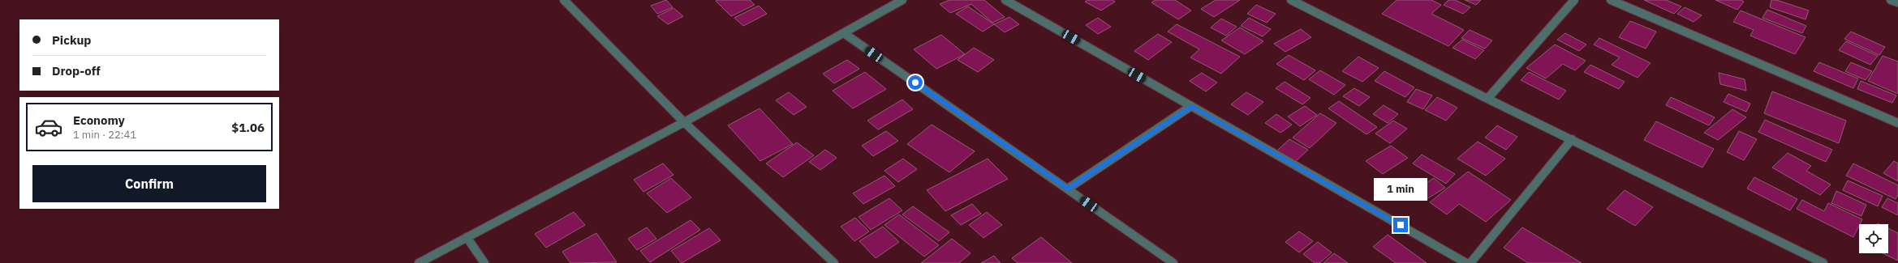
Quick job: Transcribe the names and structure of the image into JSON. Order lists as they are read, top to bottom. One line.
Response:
{"page":{"banner":["Pickup","Drop-off"],"list":[{"name":"Economy","note":"1 min · 22:41","value":"$1.06"}],"buttons":"Confirm","bubble":"1 min"}}
